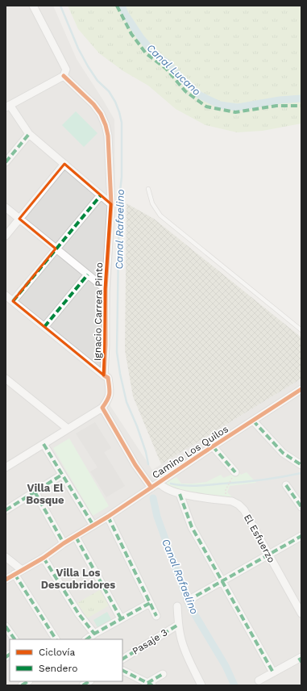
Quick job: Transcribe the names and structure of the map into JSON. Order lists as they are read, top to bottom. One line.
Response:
{"streets":{"street":["Ignacio Carrera Pinto","Camino Los Quilos","El Esfuerzo","Pasaje 3"]},"crossings":[["Camino Los Quilos","El Esfuerzo"]],"districts":["Villa El Bosque","Villa Los Descubridores"],"water":["Canal Lucano","Canal Rafaelino"],"legend":["Ciclovía","Sendero"]}
